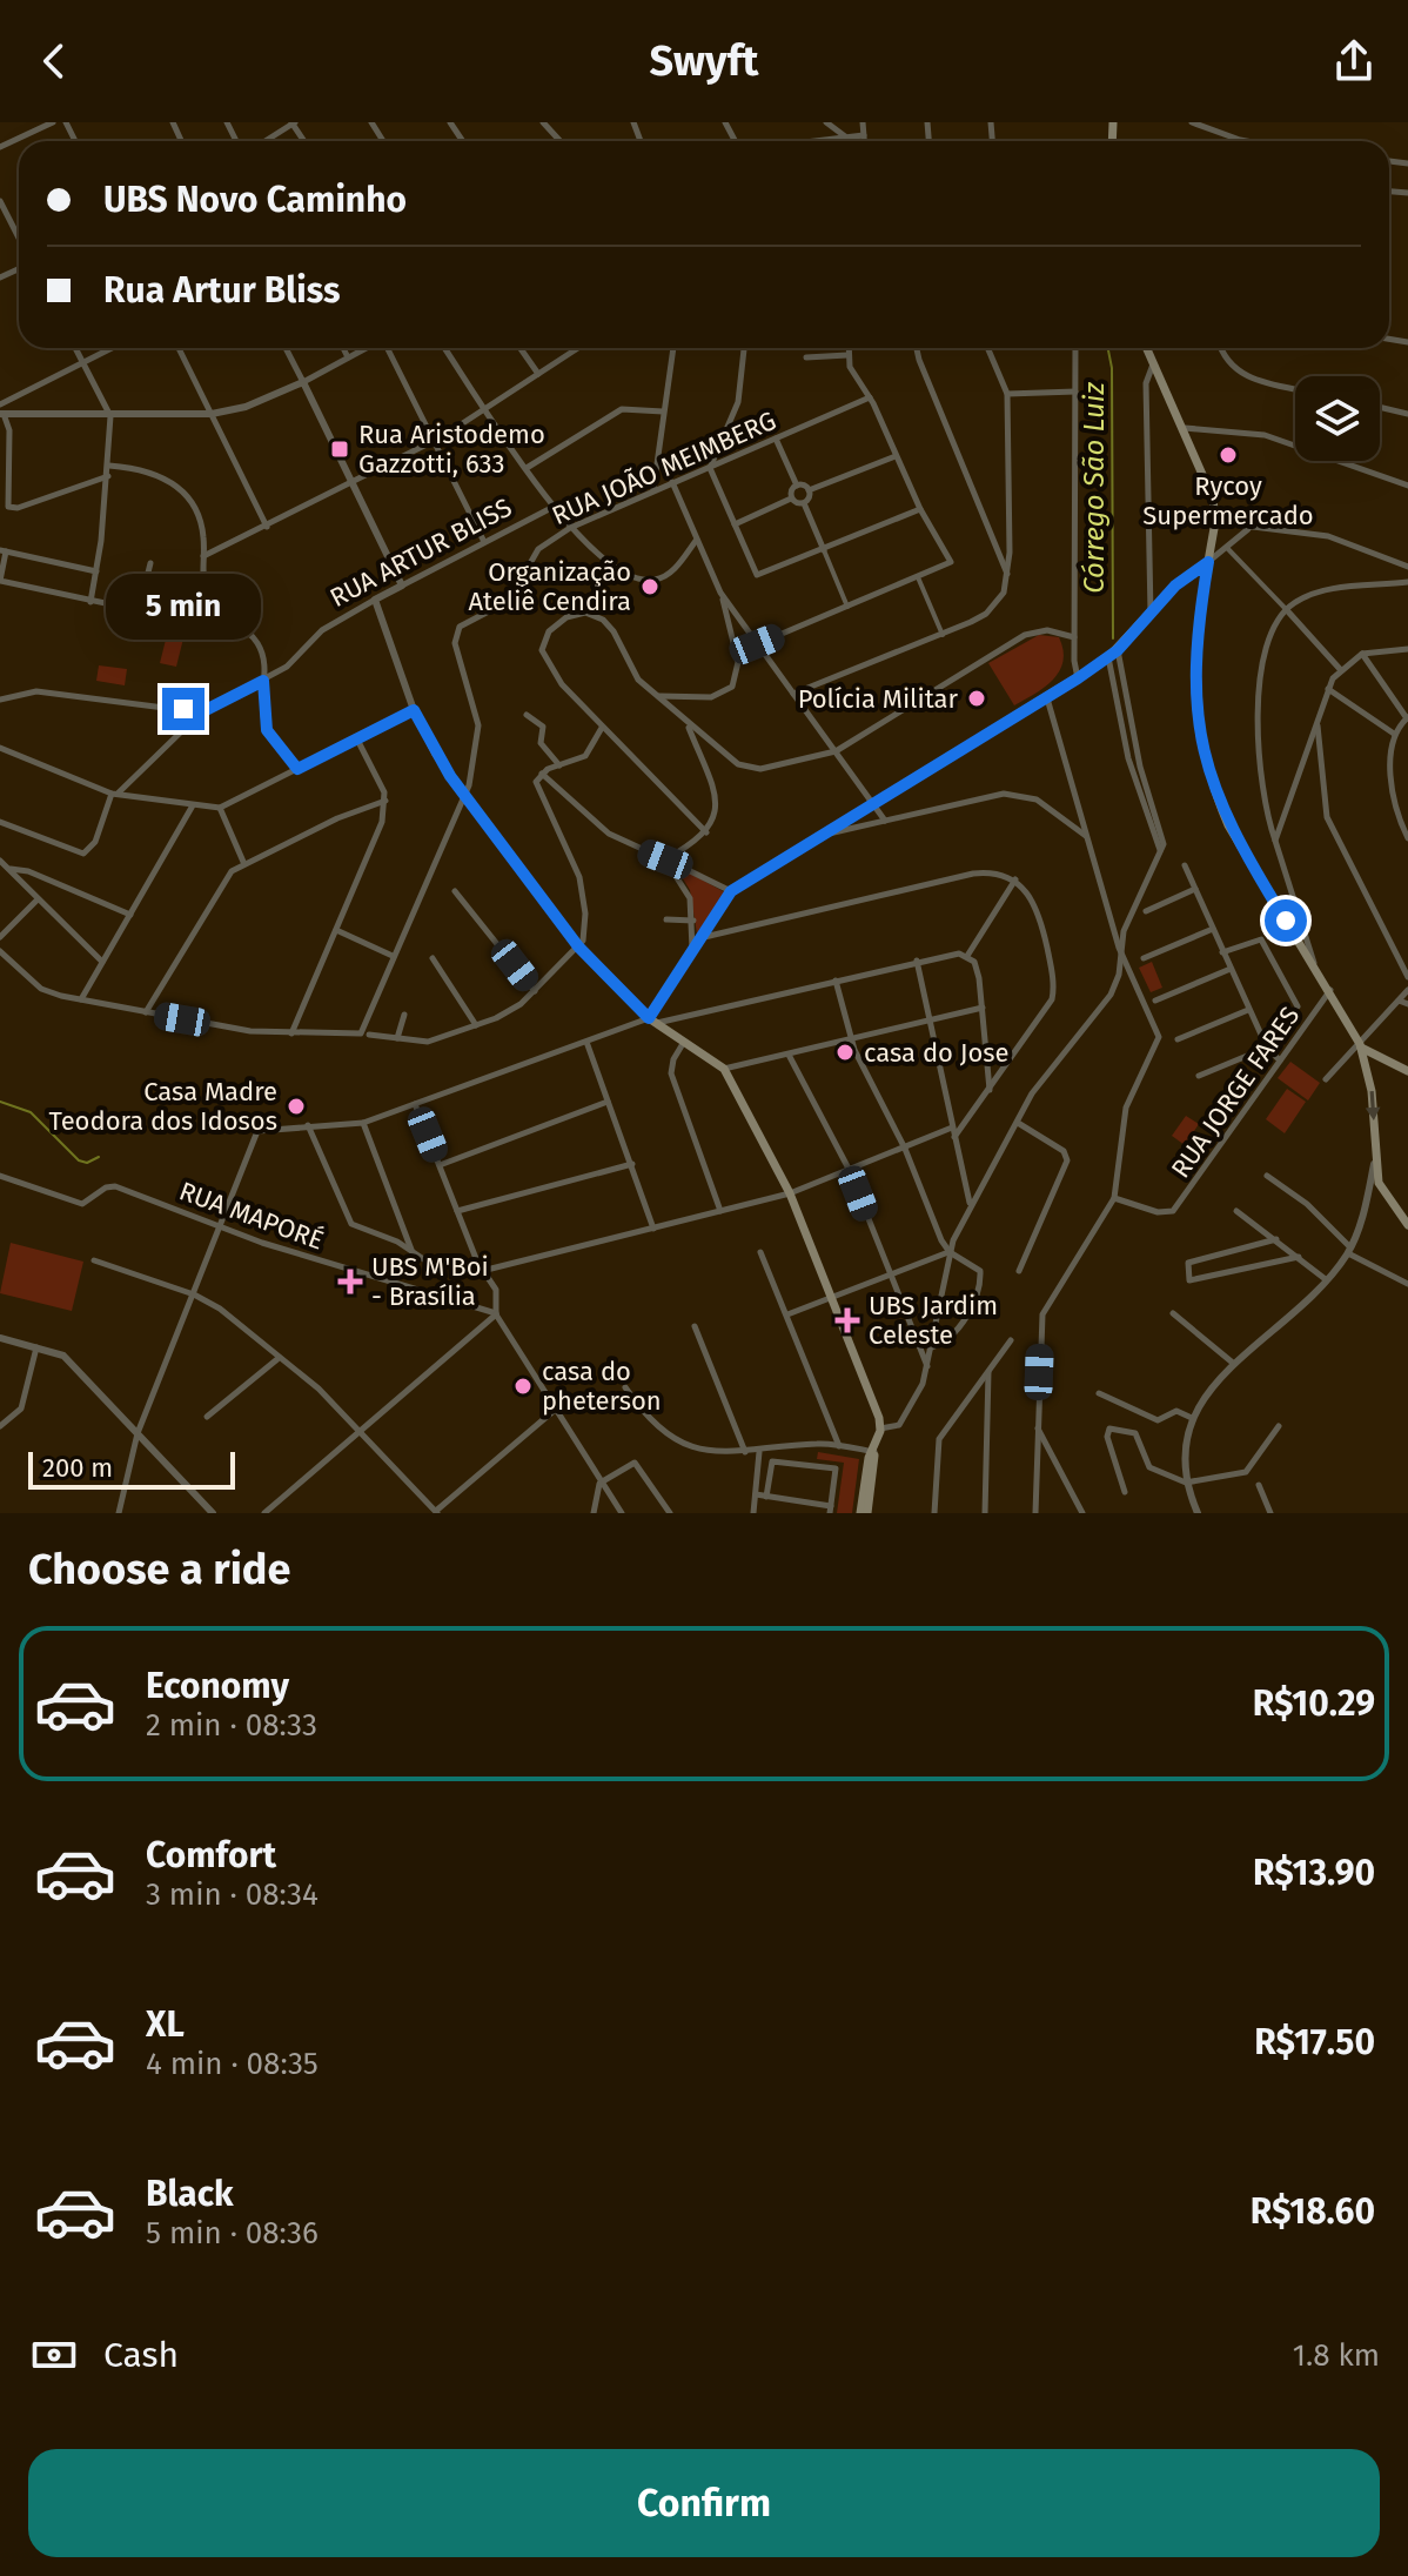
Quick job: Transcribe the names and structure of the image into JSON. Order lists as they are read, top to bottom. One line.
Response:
{"streets":{"street":["RUA JOÃO MEIMBERG","RUA ARTUR BLISS","RUA JORGE FARES","RUA MAPORÉ"]},"water":["Córrego São Luiz"],"places":{"transit":["Rua Aristodemo Gazzotti, 633"],"other":["Rycoy Supermercado","Organização Ateliê Cendira","Polícia Militar","casa do Jose","Casa Madre Teodora dos Idosos","casa do pheterson"],"health":["UBS M'Boi - Brasília","UBS Jardim Celeste"]},"scale_bar":"200 m","page":{"header":"Swyft","banner":["UBS Novo Caminho","Rua Artur Bliss"],"bubble":"5 min","scale":"200 m","heading":"Choose a ride","list":[{"name":"Economy","note":"2 min · 08:33","value":"R$10.29"},{"name":"Comfort","note":"3 min · 08:34","value":"R$13.90"},{"name":"XL","note":"4 min · 08:35","value":"R$17.50"},{"name":"Black","note":"5 min · 08:36","value":"R$18.60"}],"pay":["Cash","1.8 km"],"buttons":"Confirm"}}
